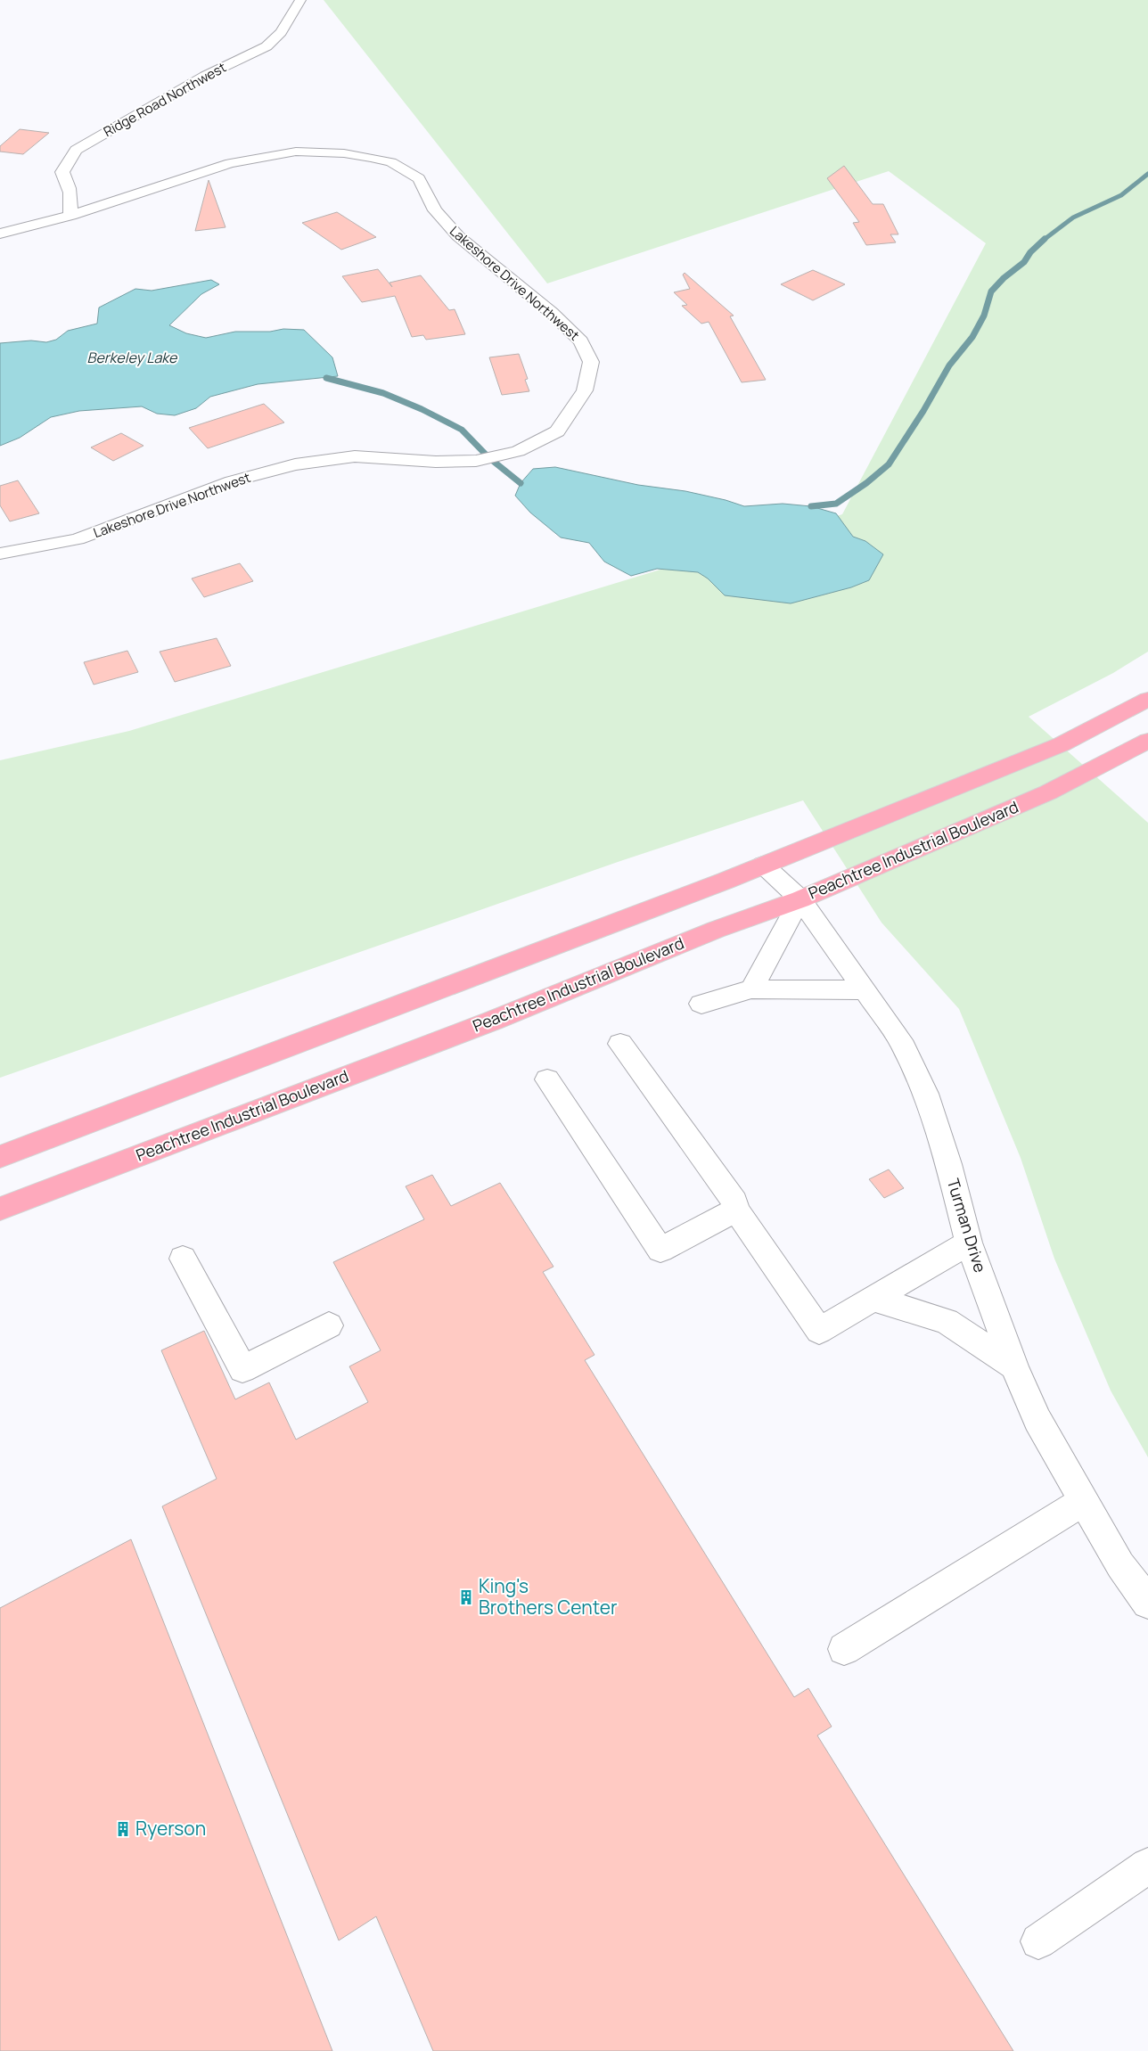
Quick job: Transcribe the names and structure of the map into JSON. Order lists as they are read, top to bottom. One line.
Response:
{"streets":{"highway":["Peachtree Industrial Boulevard"],"street":["Ridge Road Northwest","Lakeshore Drive Northwest","Turman Drive"]},"crossings":[["Ridge Road Northwest","Lakeshore Drive Northwest"],["Peachtree Industrial Boulevard","Turman Drive"]],"water":["Berkeley Lake"],"places":{"building":["King's Brothers Center","Ryerson"]}}
